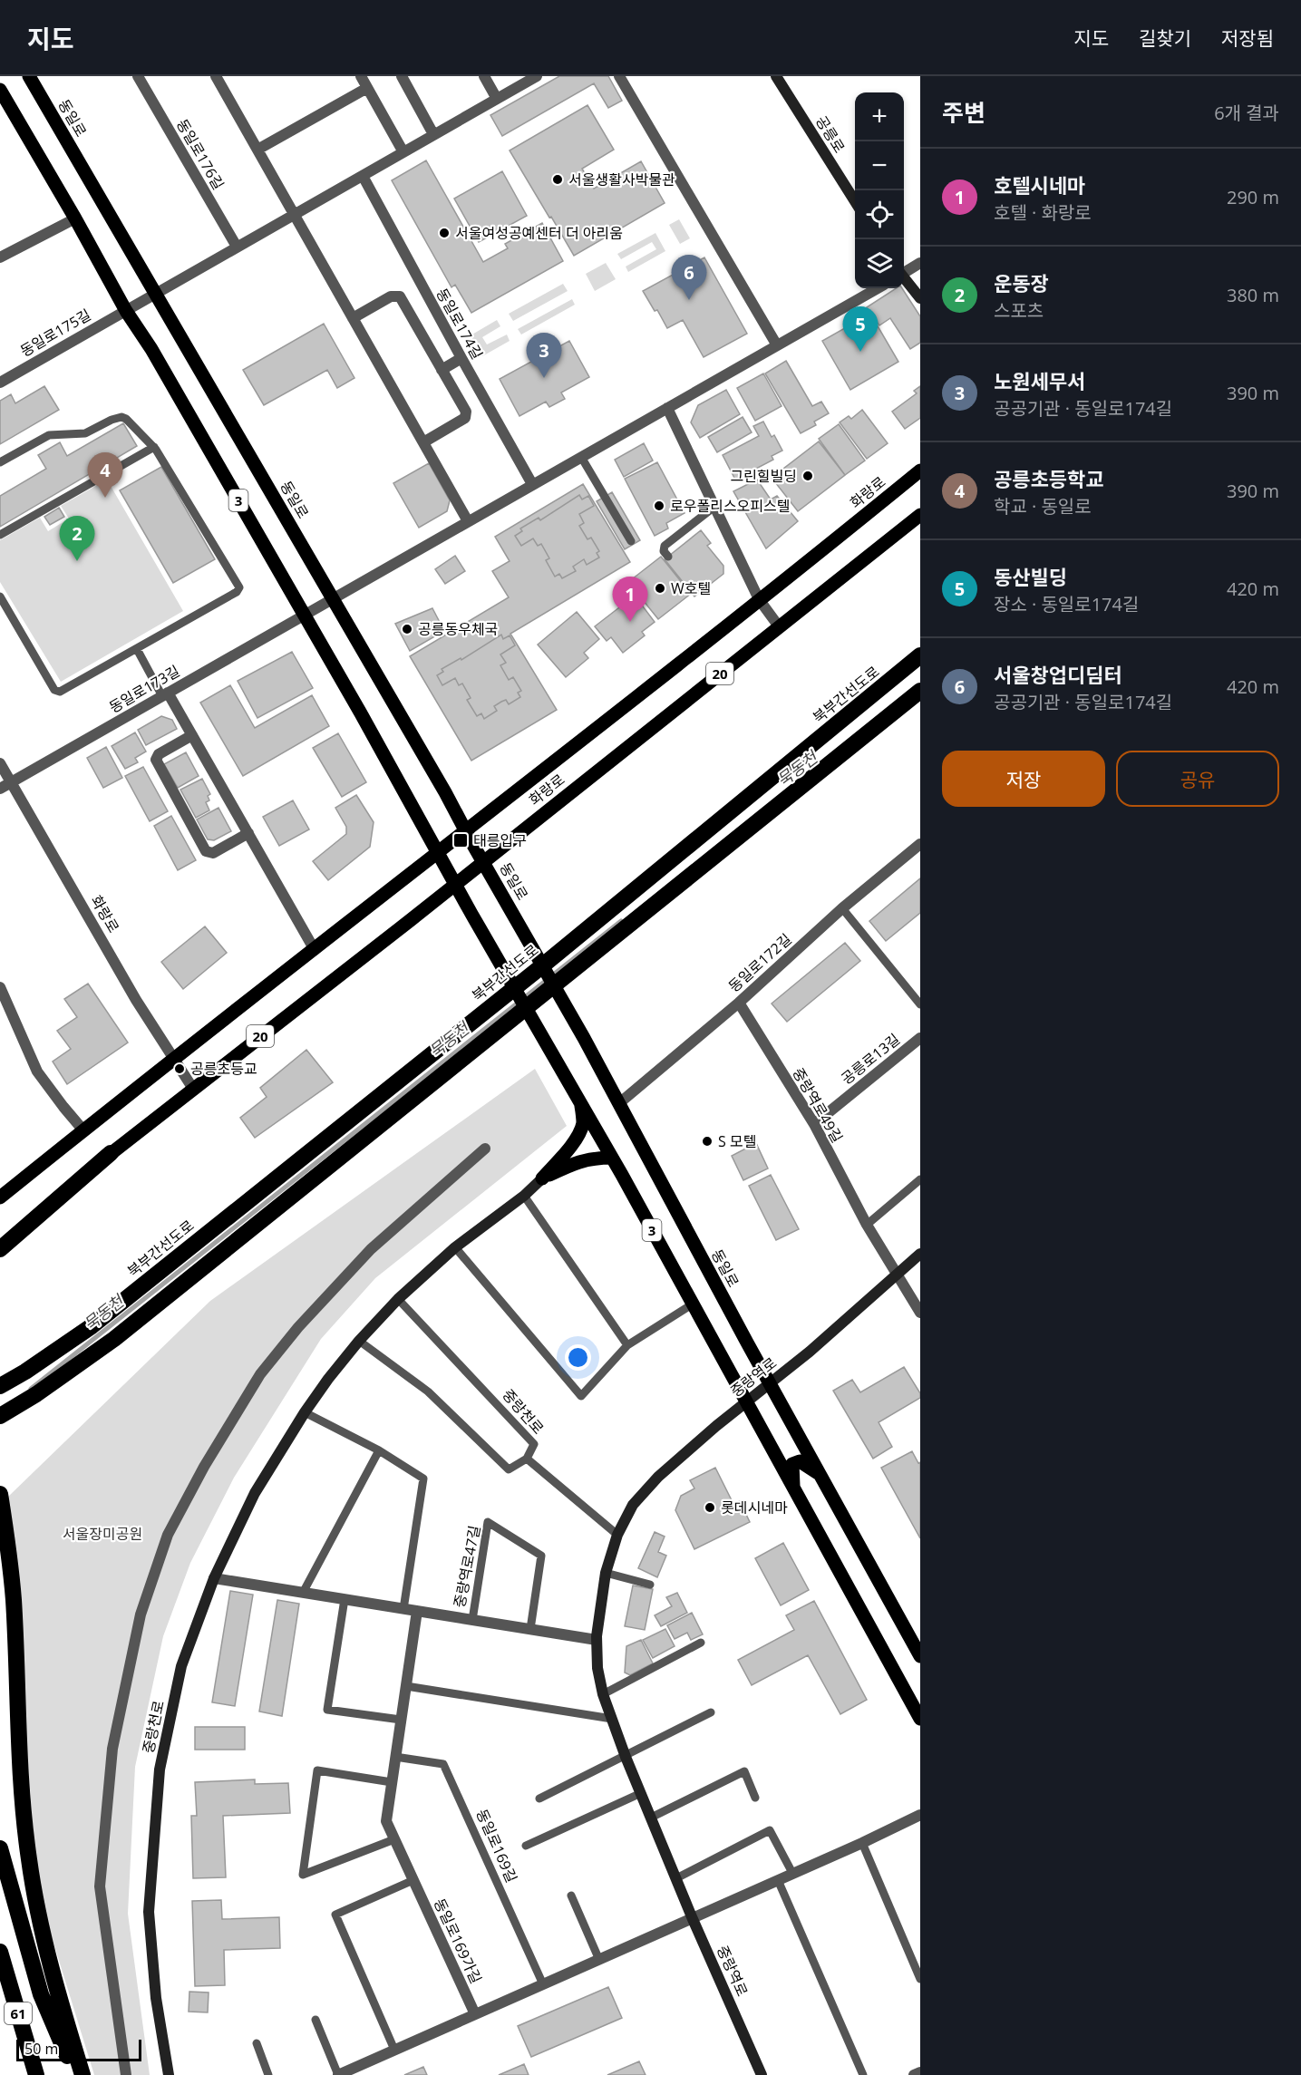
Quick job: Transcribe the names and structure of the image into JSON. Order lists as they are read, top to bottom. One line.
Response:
{"streets":{"highway":["북부간선도로","61"],"main road":["동일로","화랑로","3","20"],"street":["공릉로","동일로176길","동일로174길","동일로175길","동일로173길","동일로172길","공릉로13길","중랑역로49길","중랑역로","중랑천로","중랑역로47길","동일로169가길"],"lane":["동일로169길"]},"crossings":[["동일로","화랑로"],["동일로","동일로172길"],["동일로","중랑역로"],["동일로175길","3"],["화랑로","3"],["화랑로","동일로173길"],["3","동일로173길"],["3","중랑역로"],["동일로172길","중랑역로49길"],["공릉로13길","중랑역로49길"],["중랑역로49길","중랑역로"],["중랑역로","중랑역로47길"],["중랑천로","중랑역로47길"],["중랑역로47길","동일로169가길"],["동일로169길","동일로169가길"]],"water":["묵동천"],"parks":["서울장미공원"],"places":{"other":["서울생활사박물관","서울여성공예센터 더 아리움","그린힐빌딩","로우폴리스오피스텔","W호텔","공릉동우체국","공릉초등교","S 모텔","롯데시네마"],"transit":["태릉입구"]},"scale_bar":"50 m","page":{"header":"지도","nav":["지도","길찾기","저장됨"],"heading":["주변","6개 결과"],"map_buttons":["+","−"],"list":[{"mark":"1","name":"호텔시네마","note":"호텔 · 화랑로","value":"290 m"},{"mark":"2","name":"운동장","note":"스포츠","value":"380 m"},{"mark":"3","name":"노원세무서","note":"공공기관 · 동일로174길","value":"390 m"},{"mark":"4","name":"공릉초등학교","note":"학교 · 동일로","value":"390 m"},{"mark":"5","name":"동산빌딩","note":"장소 · 동일로174길","value":"420 m"},{"mark":"6","name":"서울창업디딤터","note":"공공기관 · 동일로174길","value":"420 m"}],"pins":["6","5","3","4","2","1"],"buttons":["저장","공유"],"scale":"50 m"}}
